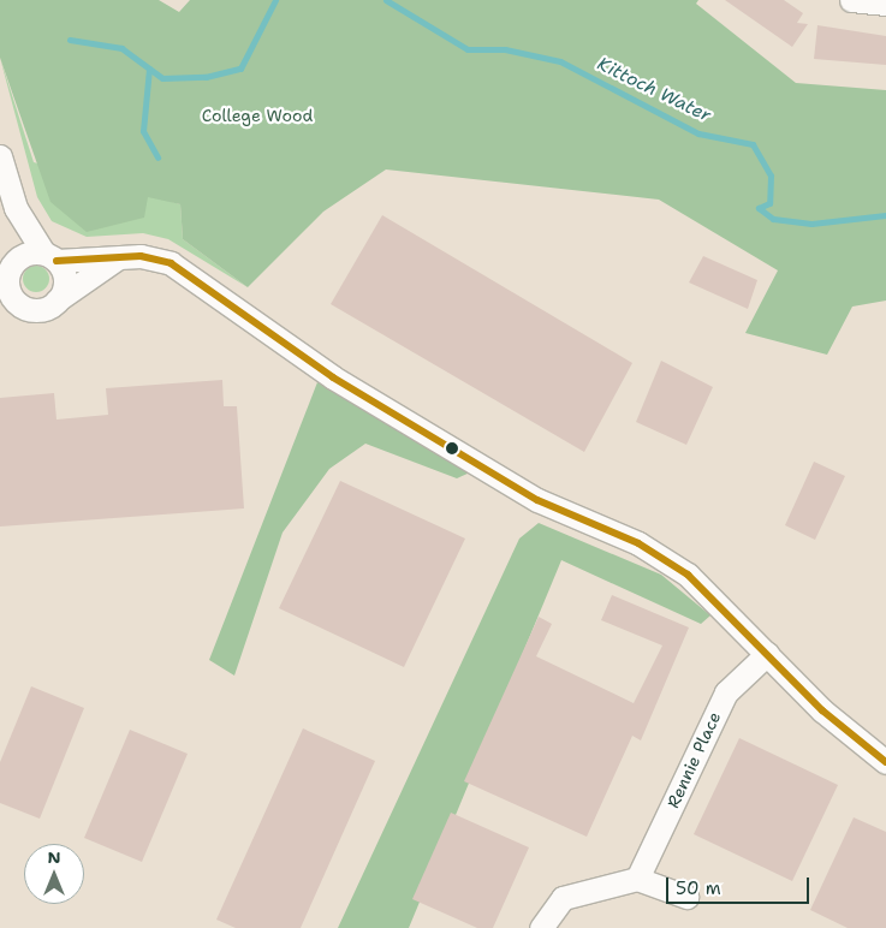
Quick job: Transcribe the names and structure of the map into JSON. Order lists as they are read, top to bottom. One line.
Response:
{"streets":{"street":["Rennie Place"]},"water":["Kittoch Water"],"parks":["College Wood"],"scale_bar":"50 m","north":"top"}
